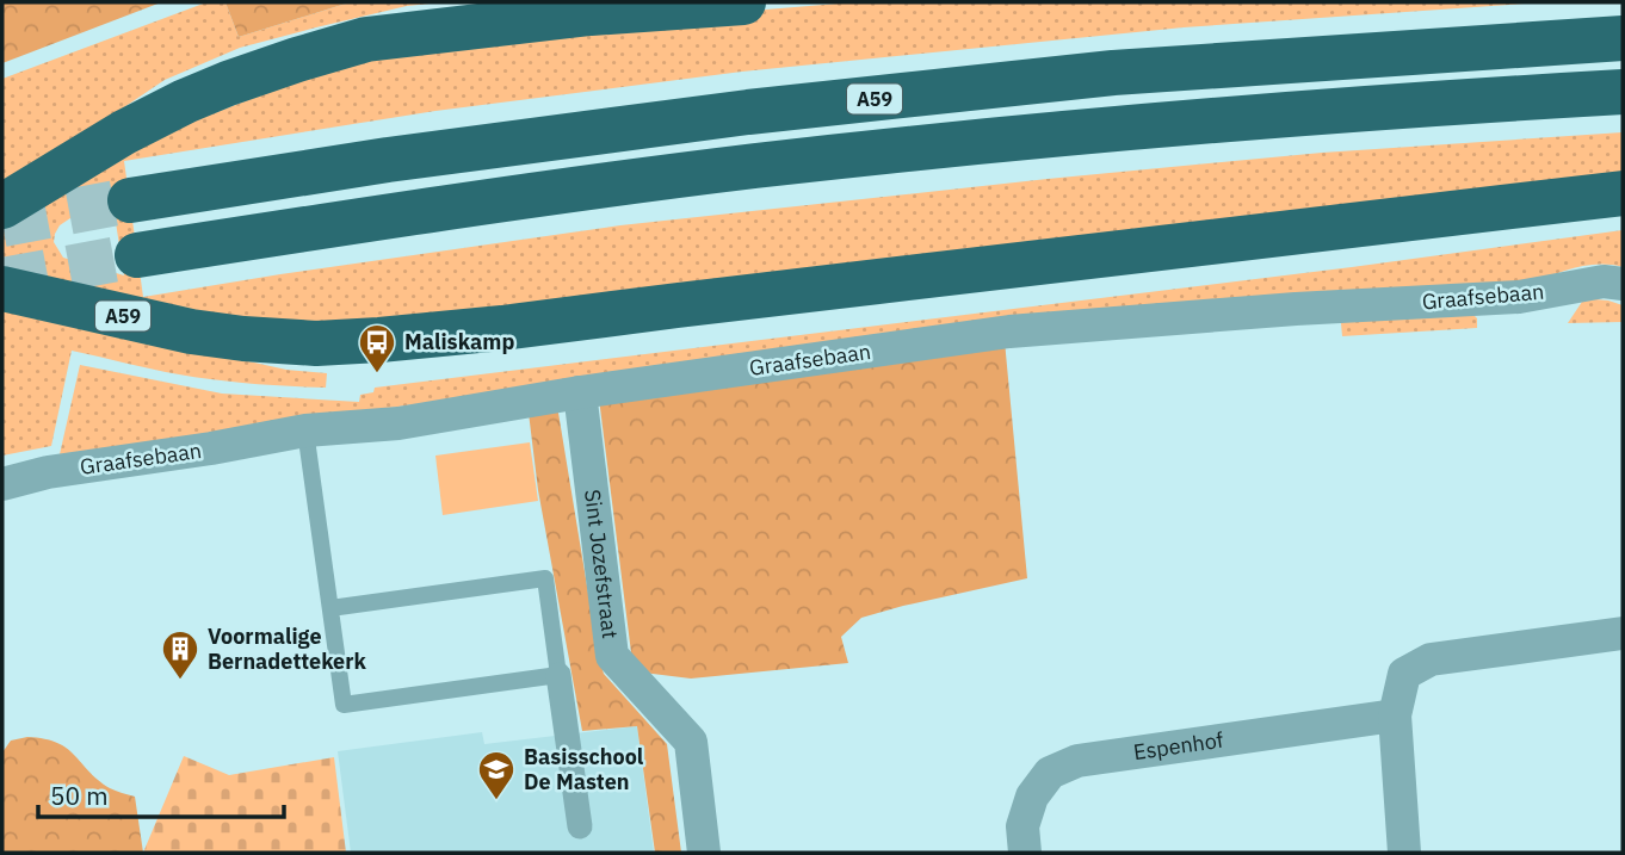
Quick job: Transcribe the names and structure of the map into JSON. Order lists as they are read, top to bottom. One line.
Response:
{"streets":{"highway":["A59"],"street":["Graafsebaan","Sint Jozefstraat","Espenhof"]},"crossings":[["Graafsebaan","Sint Jozefstraat"]],"places":{"bus stop":["Maliskamp"],"building":["Voormalige Bernadettekerk"],"school or university":["Basisschool De Masten"]},"scale_bar":"50 m"}
